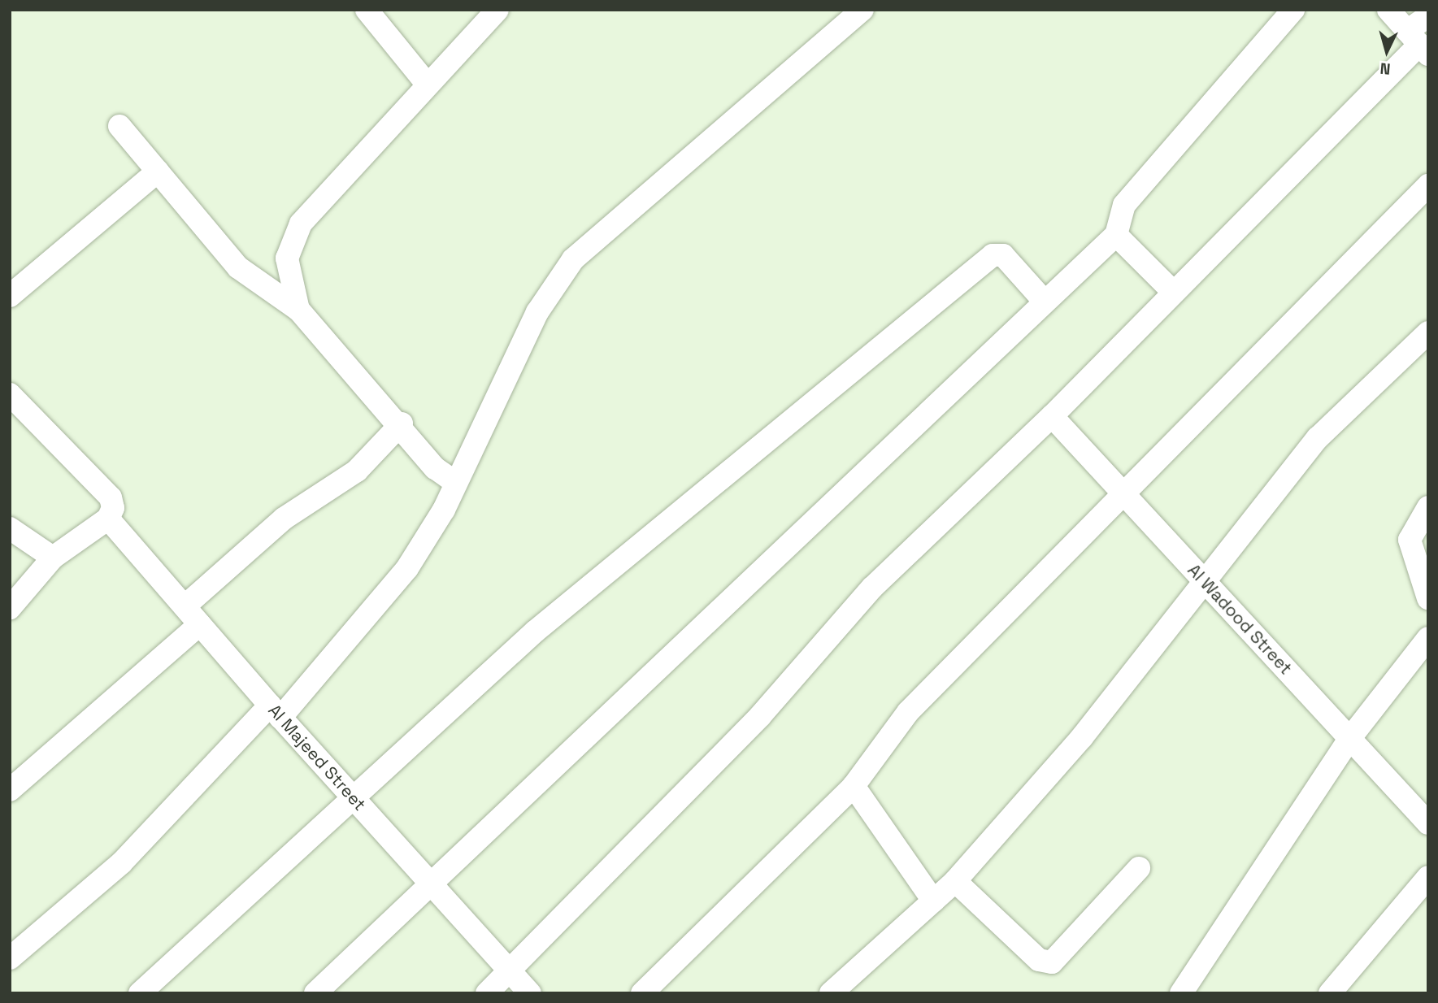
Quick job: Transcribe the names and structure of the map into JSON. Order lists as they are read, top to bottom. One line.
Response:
{"streets":{"street":["Al Wadood Street","Al Majeed Street"]},"north":"bottom"}
